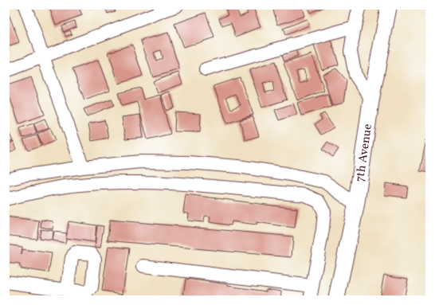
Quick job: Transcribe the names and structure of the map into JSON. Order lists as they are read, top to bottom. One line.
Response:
{"streets":{"main road":["7th Avenue"]}}
